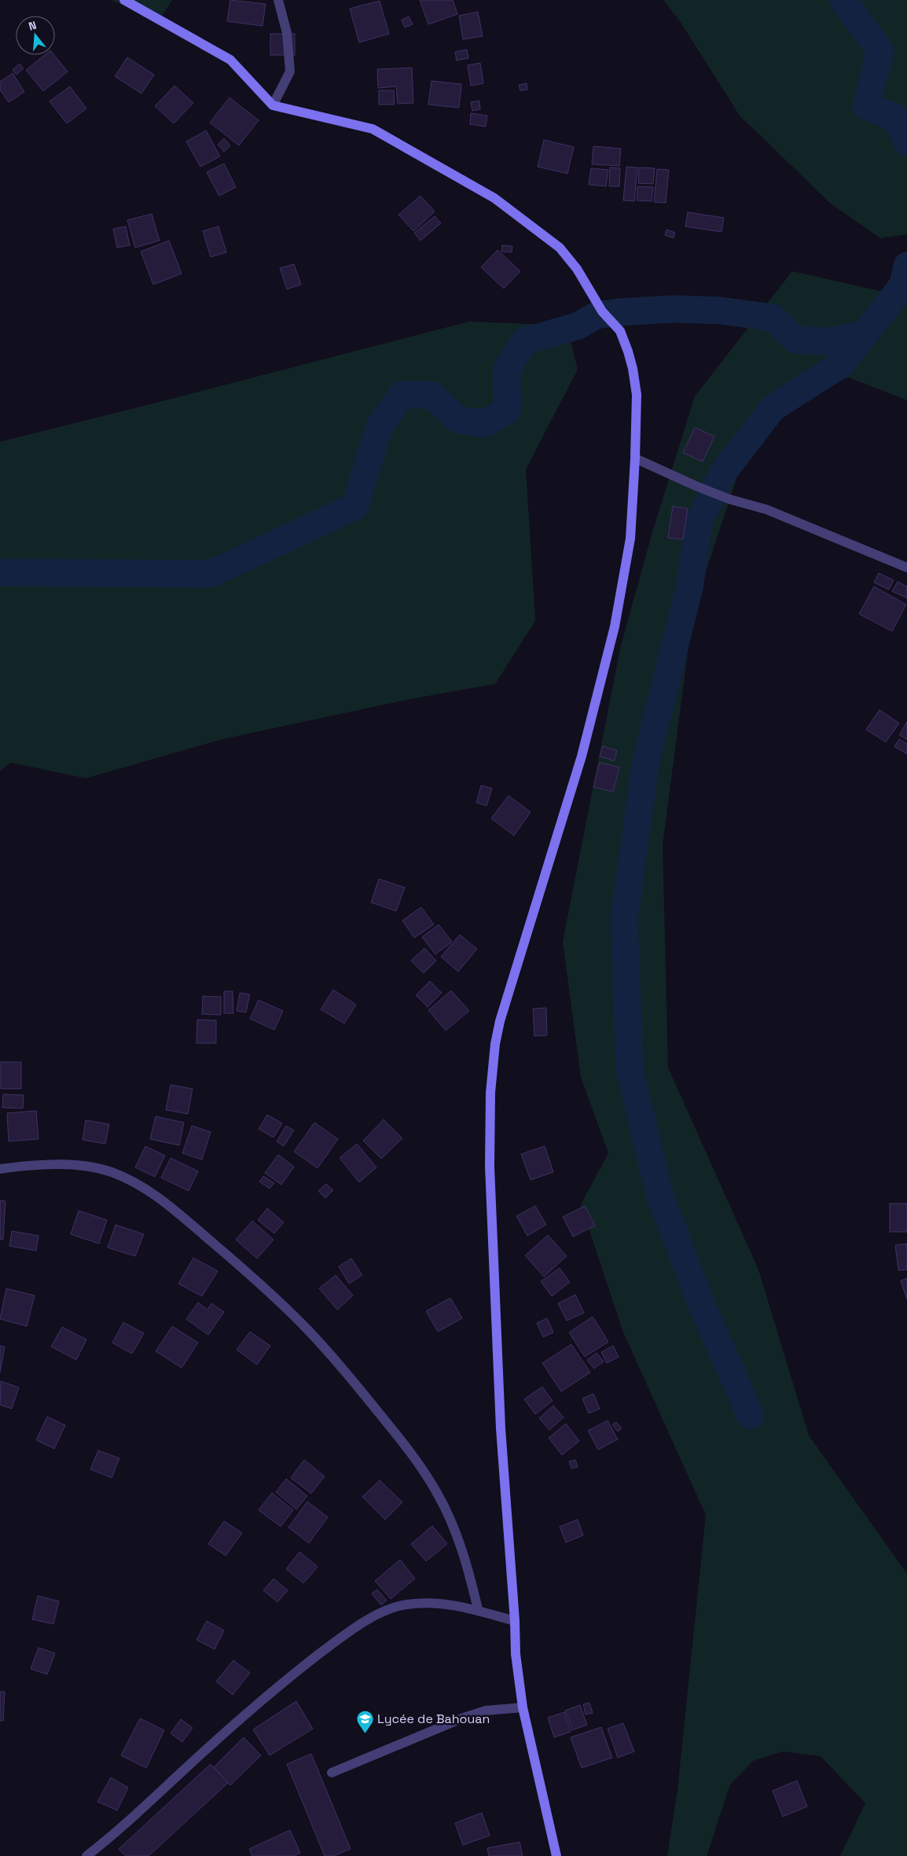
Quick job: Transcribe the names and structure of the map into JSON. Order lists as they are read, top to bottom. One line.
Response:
{"places":{"school or university":["Lycée de Bahouan"]},"north":"top"}
